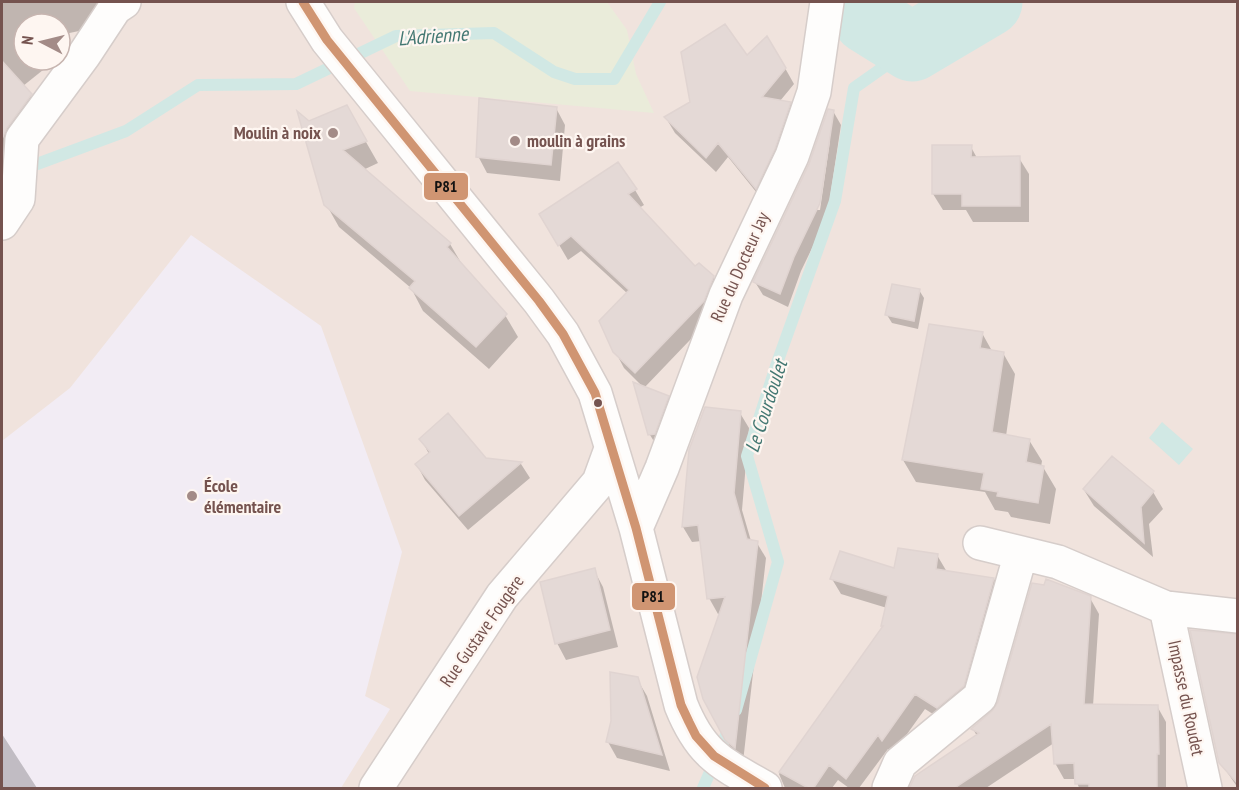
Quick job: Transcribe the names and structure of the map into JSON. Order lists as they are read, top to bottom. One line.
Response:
{"streets":{"street":["Rue du Docteur Jay","Rue Gustave Fougère","Impasse du Roudet"]},"water":["L'Adrienne","Le Courdoulet"],"places":["Moulin à noix","moulin à grains","École élémentaire"],"lines":["transit line P81"],"north":"left"}
